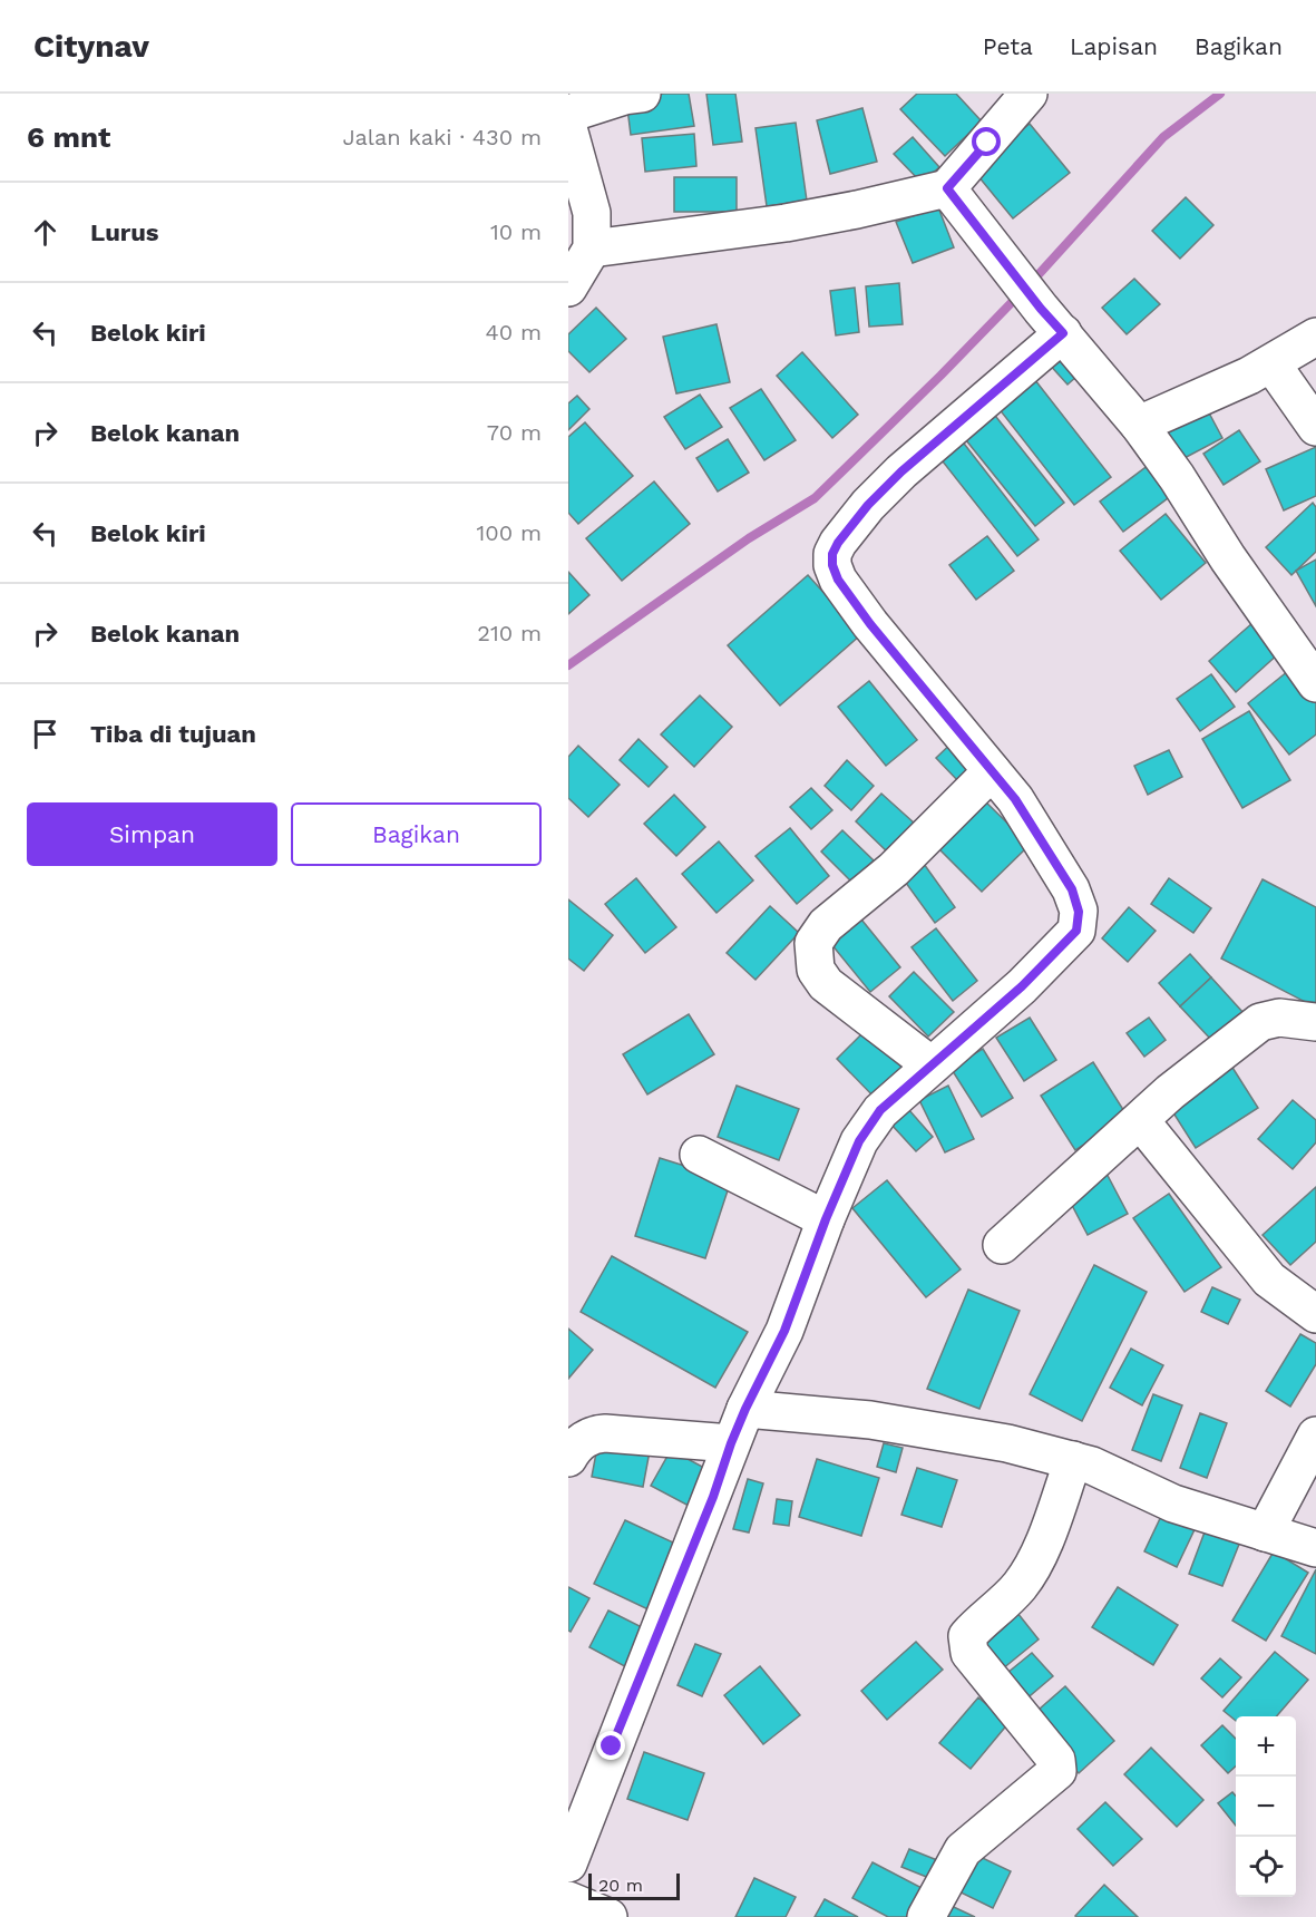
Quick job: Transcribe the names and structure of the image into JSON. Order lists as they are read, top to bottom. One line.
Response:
{"scale_bar":"20 m","page":{"header":"Citynav","nav":["Peta","Lapisan","Bagikan"],"heading":["6 mnt","Jalan kaki · 430 m"],"list":[["Lurus","10 m"],["Belok kiri","40 m"],["Belok kanan","70 m"],["Belok kiri","100 m"],["Belok kanan","210 m"],"Tiba di tujuan"],"buttons":["Simpan","Bagikan"],"map_buttons":["+","−"],"scale":"20 m"}}
